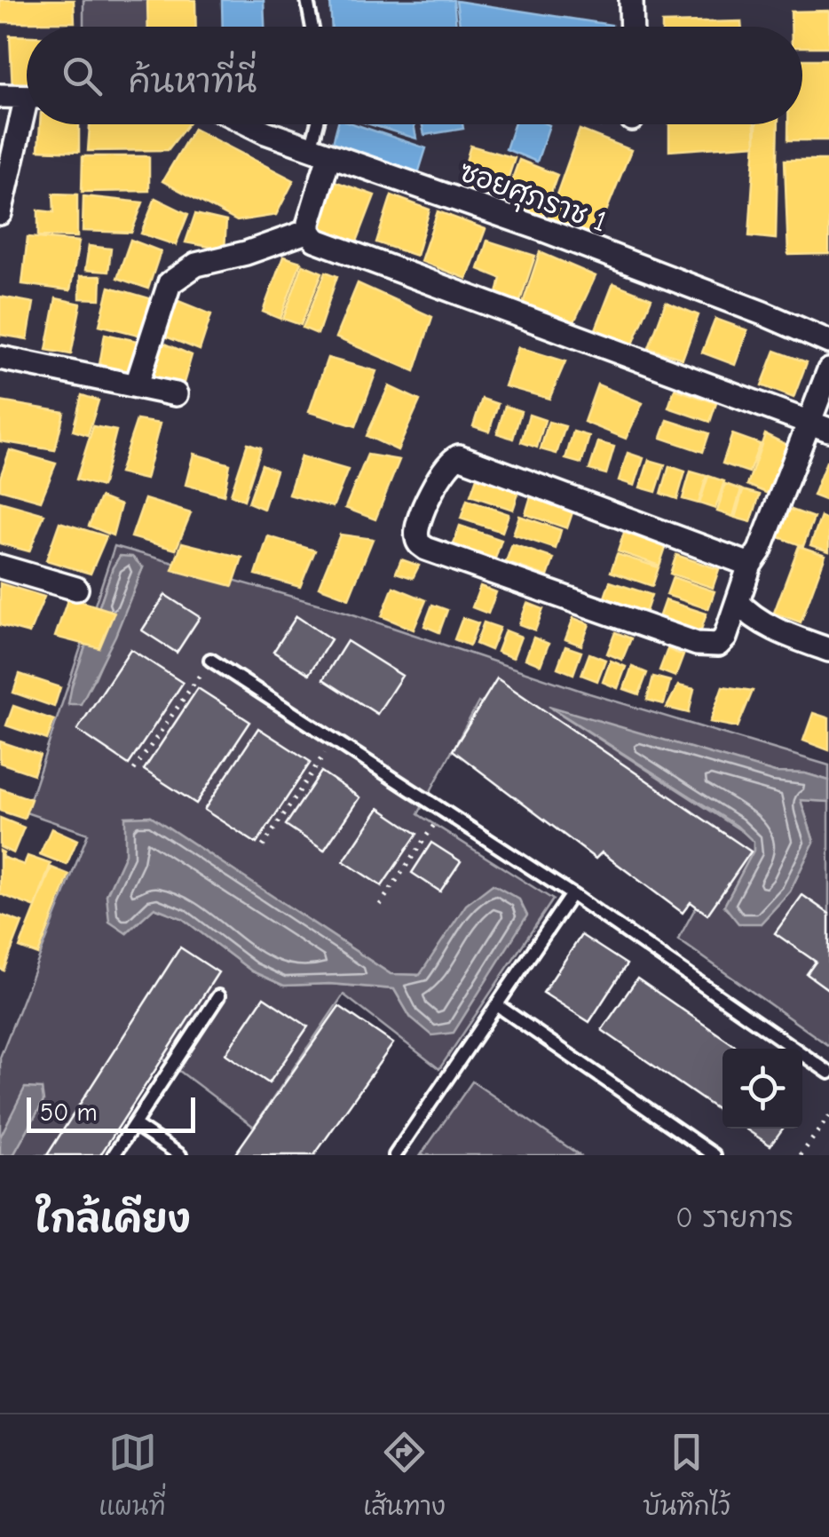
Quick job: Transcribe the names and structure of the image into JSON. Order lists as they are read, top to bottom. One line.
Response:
{"streets":{"street":["ซอยศุภราช 1"]},"scale_bar":"50 m","page":{"search":"ค้นหาที่นี่","scale":"50 m","heading":["ใกล้เคียง","0 รายการ"],"nav":["แผนที่","เส้นทาง","บันทึกไว้"]}}
